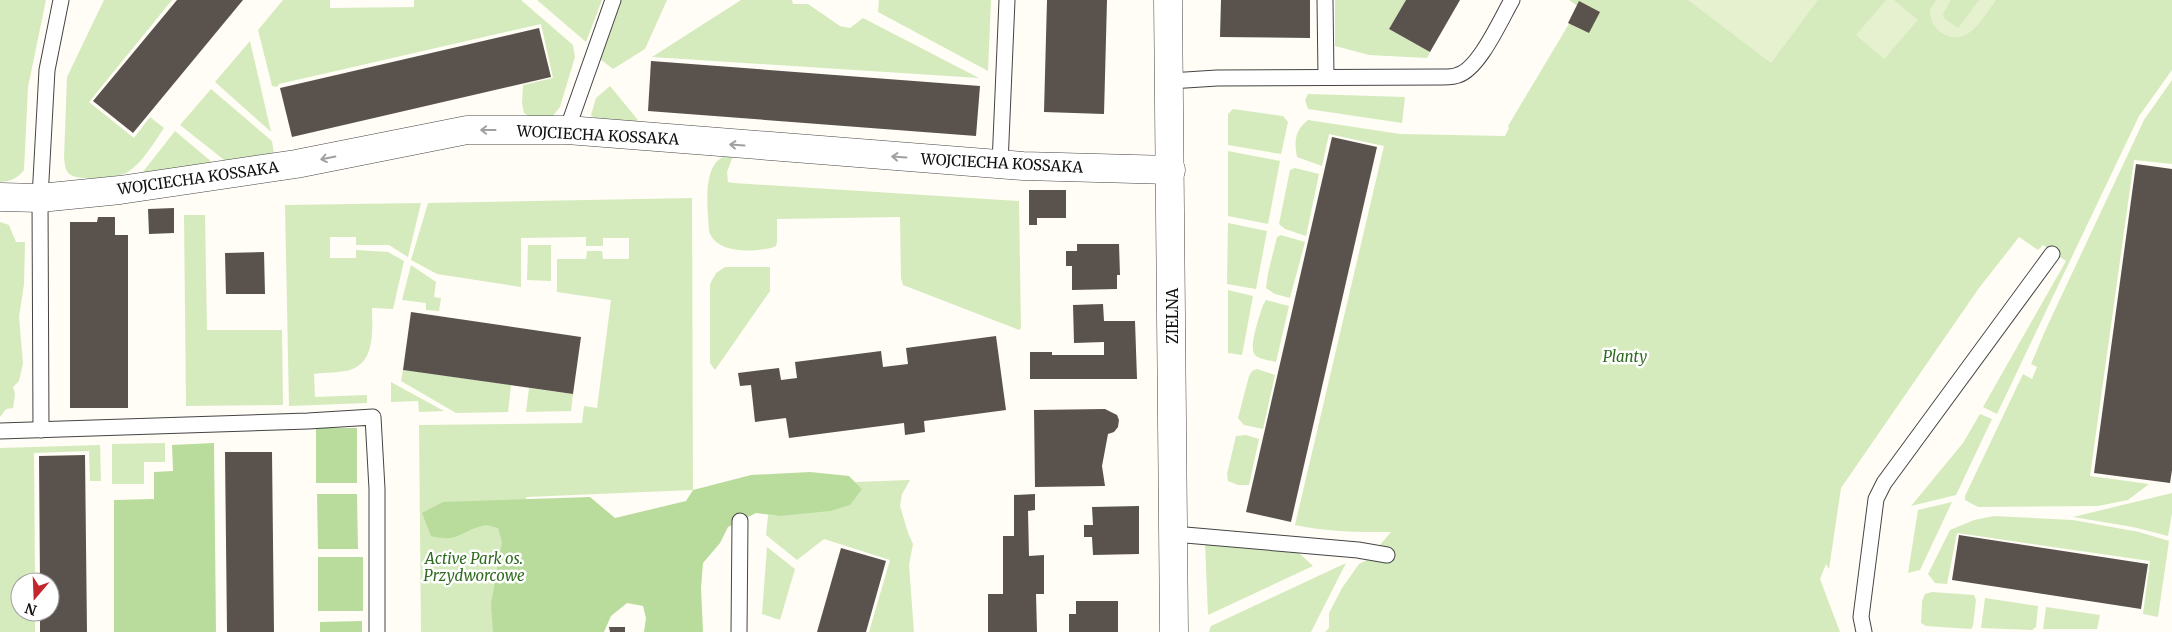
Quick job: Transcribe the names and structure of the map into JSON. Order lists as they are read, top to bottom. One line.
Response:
{"streets":{"street":["WOJCIECHA KOSSAKA","ZIELNA"]},"crossings":[["WOJCIECHA KOSSAKA","ZIELNA"]],"one_way":["WOJCIECHA KOSSAKA"],"parks":["Planty","Active Park os. Przydworcowe"],"north":"bottom"}
